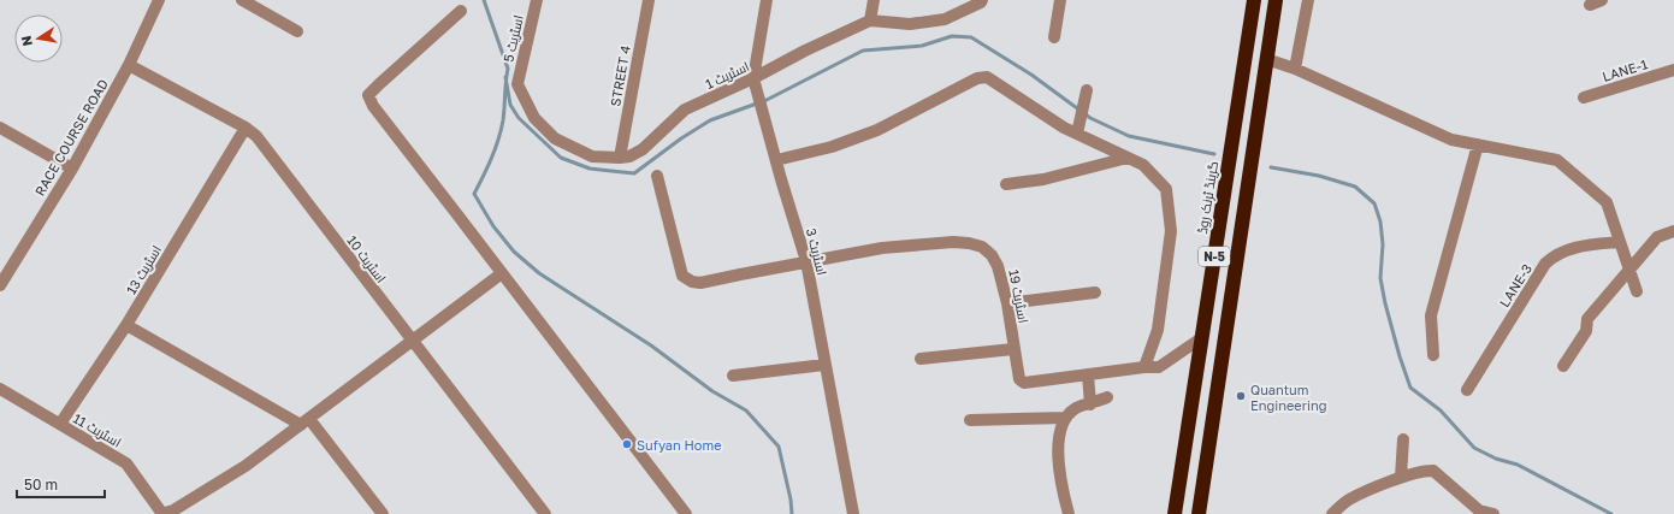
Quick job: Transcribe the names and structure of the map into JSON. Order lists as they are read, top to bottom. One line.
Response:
{"streets":{"highway":["گرینڈ ٹرنک روڈ","N-5"],"street":["اسٹریٹ 5","LANE-1","اسٹریٹ 1","STREET 4","RACE COURSE ROAD","اسٹریٹ 3","اسٹریٹ 10","اسٹریٹ 13","LANE-3","اسٹریٹ 19","اسٹریٹ 11"]},"crossings":[["اسٹریٹ 5","اسٹریٹ 1"],["اسٹریٹ 1","STREET 4"],["اسٹریٹ 1","اسٹریٹ 3"],["RACE COURSE ROAD","اسٹریٹ 10"],["گرینڈ ٹرنک روڈ","اسٹریٹ 19"],["اسٹریٹ 3","اسٹریٹ 19"],["اسٹریٹ 10","اسٹریٹ 13"],["اسٹریٹ 13","اسٹریٹ 11"]],"places":["Quantum Engineering","Sufyan Home"],"scale_bar":"50 m","north":"left"}
